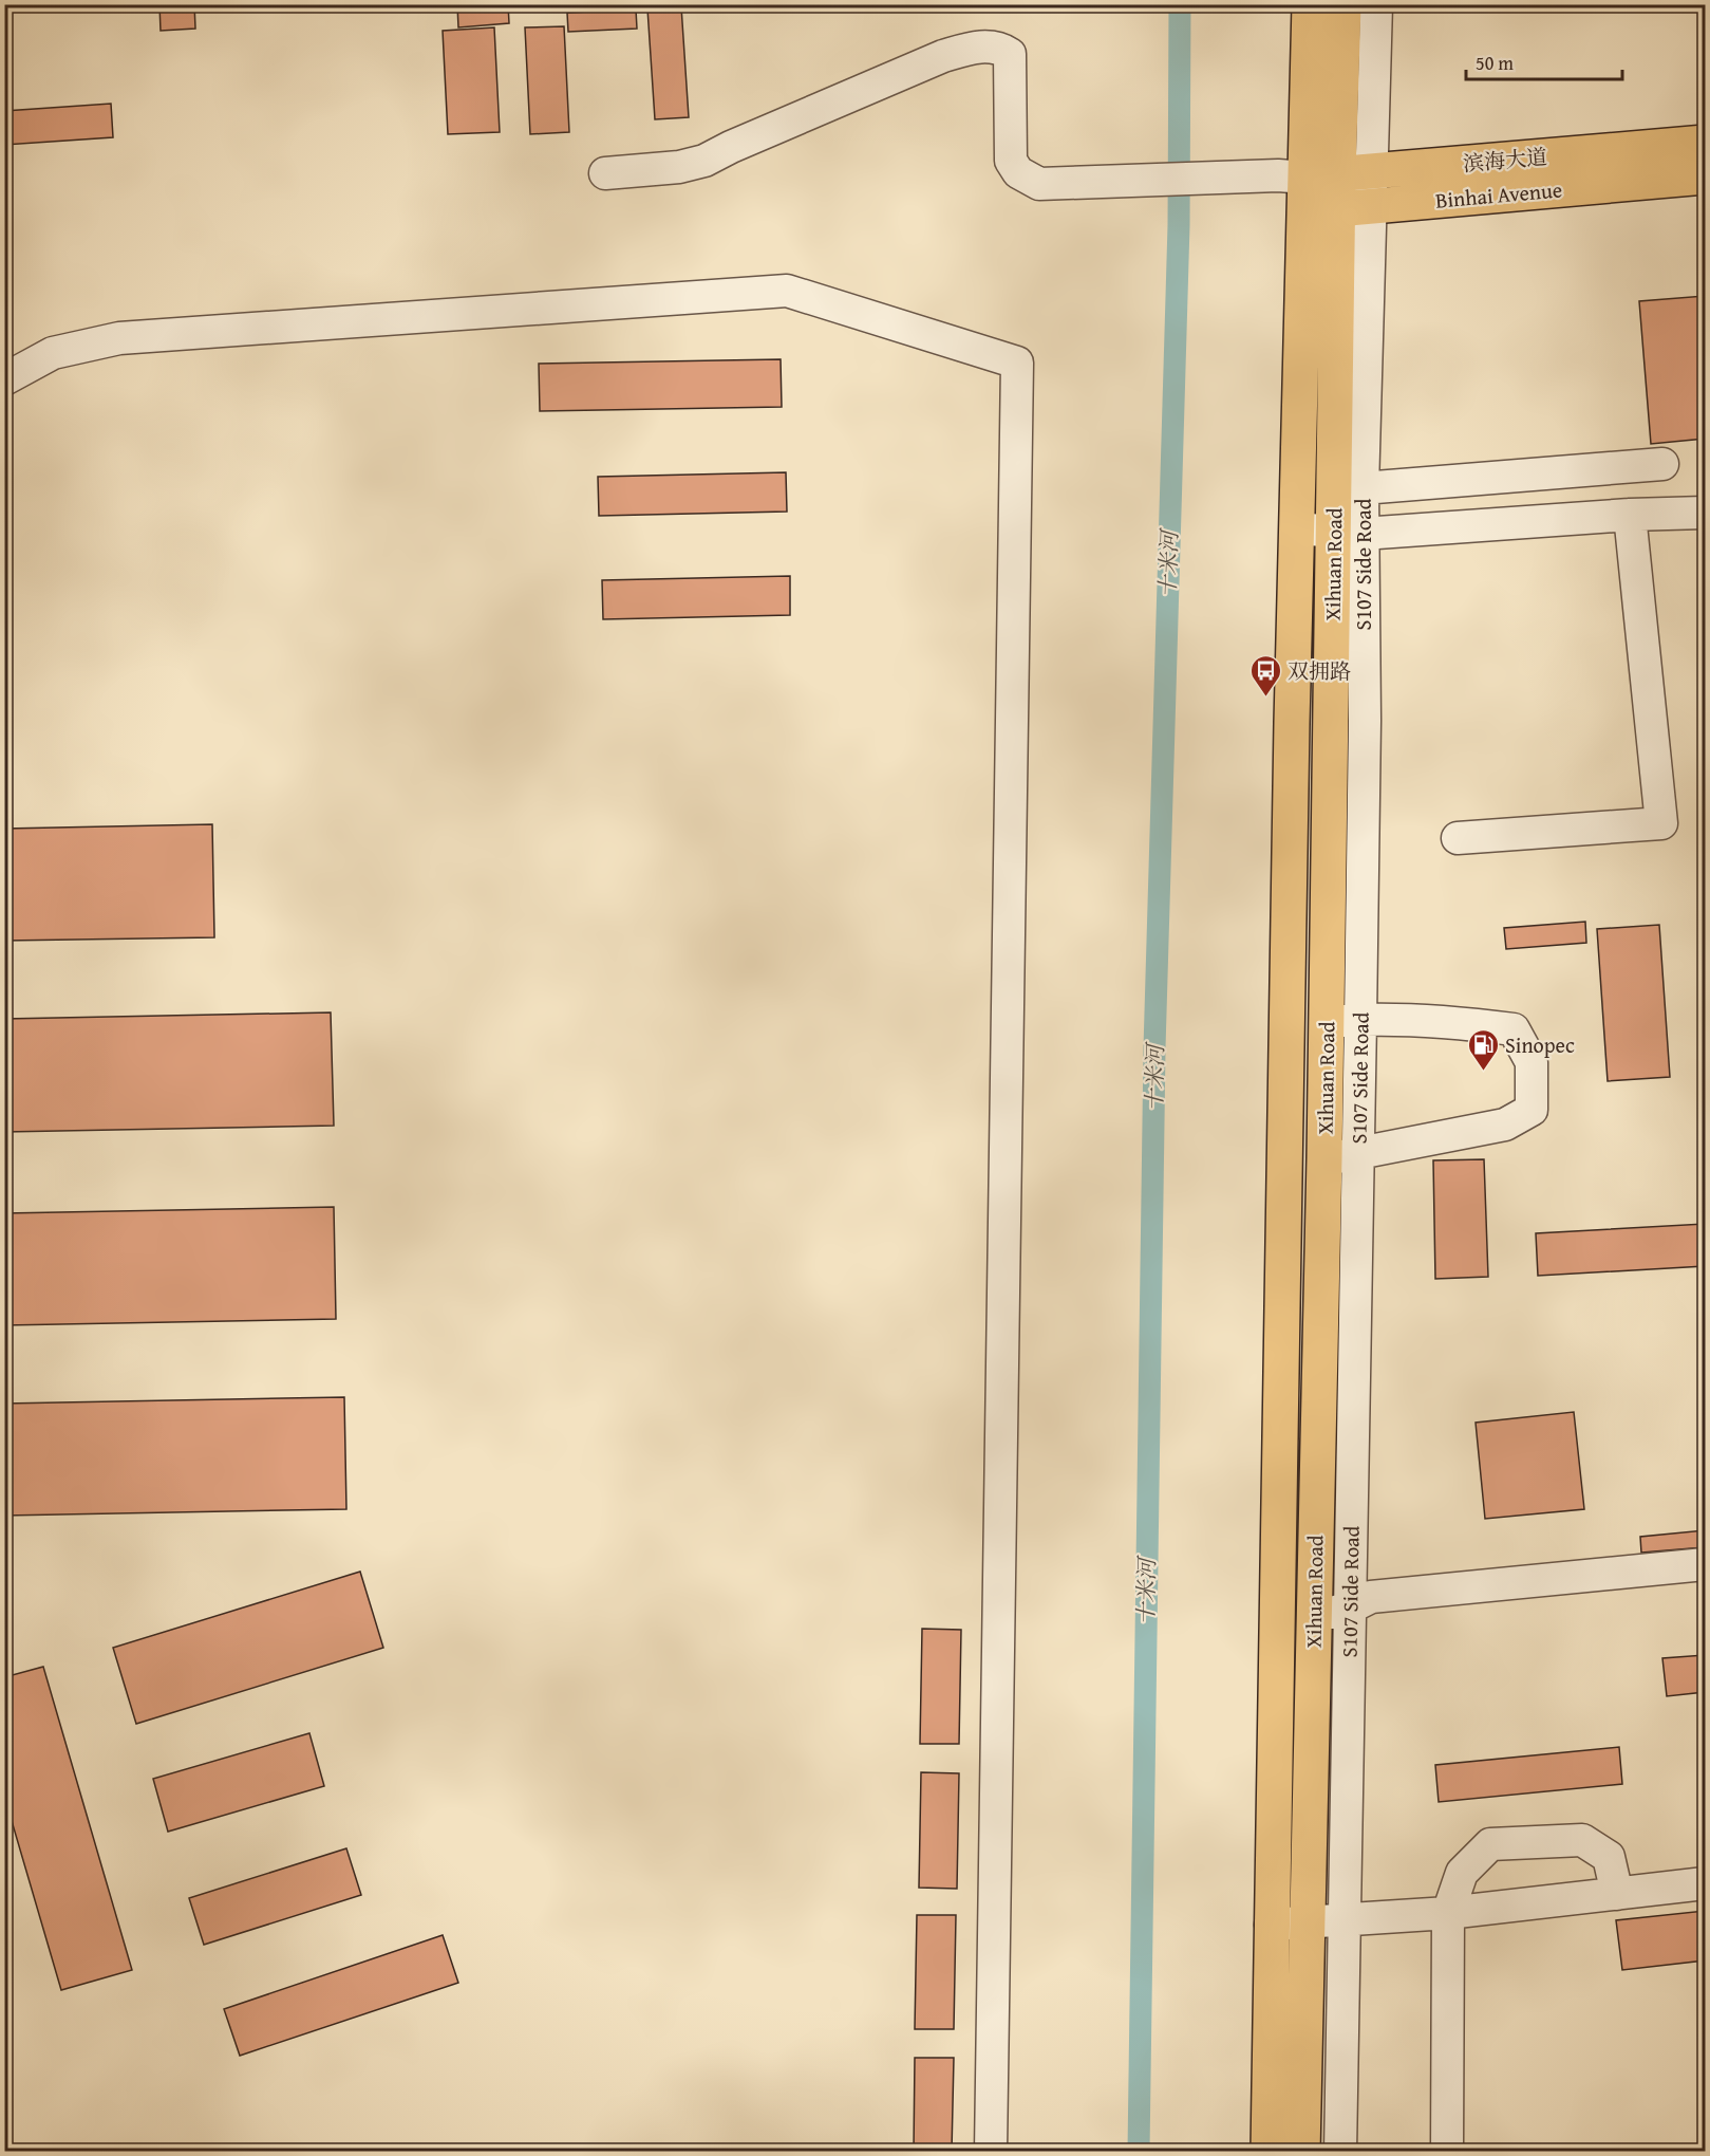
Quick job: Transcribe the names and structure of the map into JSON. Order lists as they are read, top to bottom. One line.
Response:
{"streets":{"main road":["滨海大道","Binhai Avenue","Xihuan Road"],"street":["S107 Side Road"]},"crossings":[["滨海大道","Xihuan Road"],["Binhai Avenue","Xihuan Road"],["Xihuan Road","S107 Side Road"]],"water":["十米河"],"places":{"bus stop":["双拥路"],"fuel station":["Sinopec"]},"scale_bar":"50 m"}
